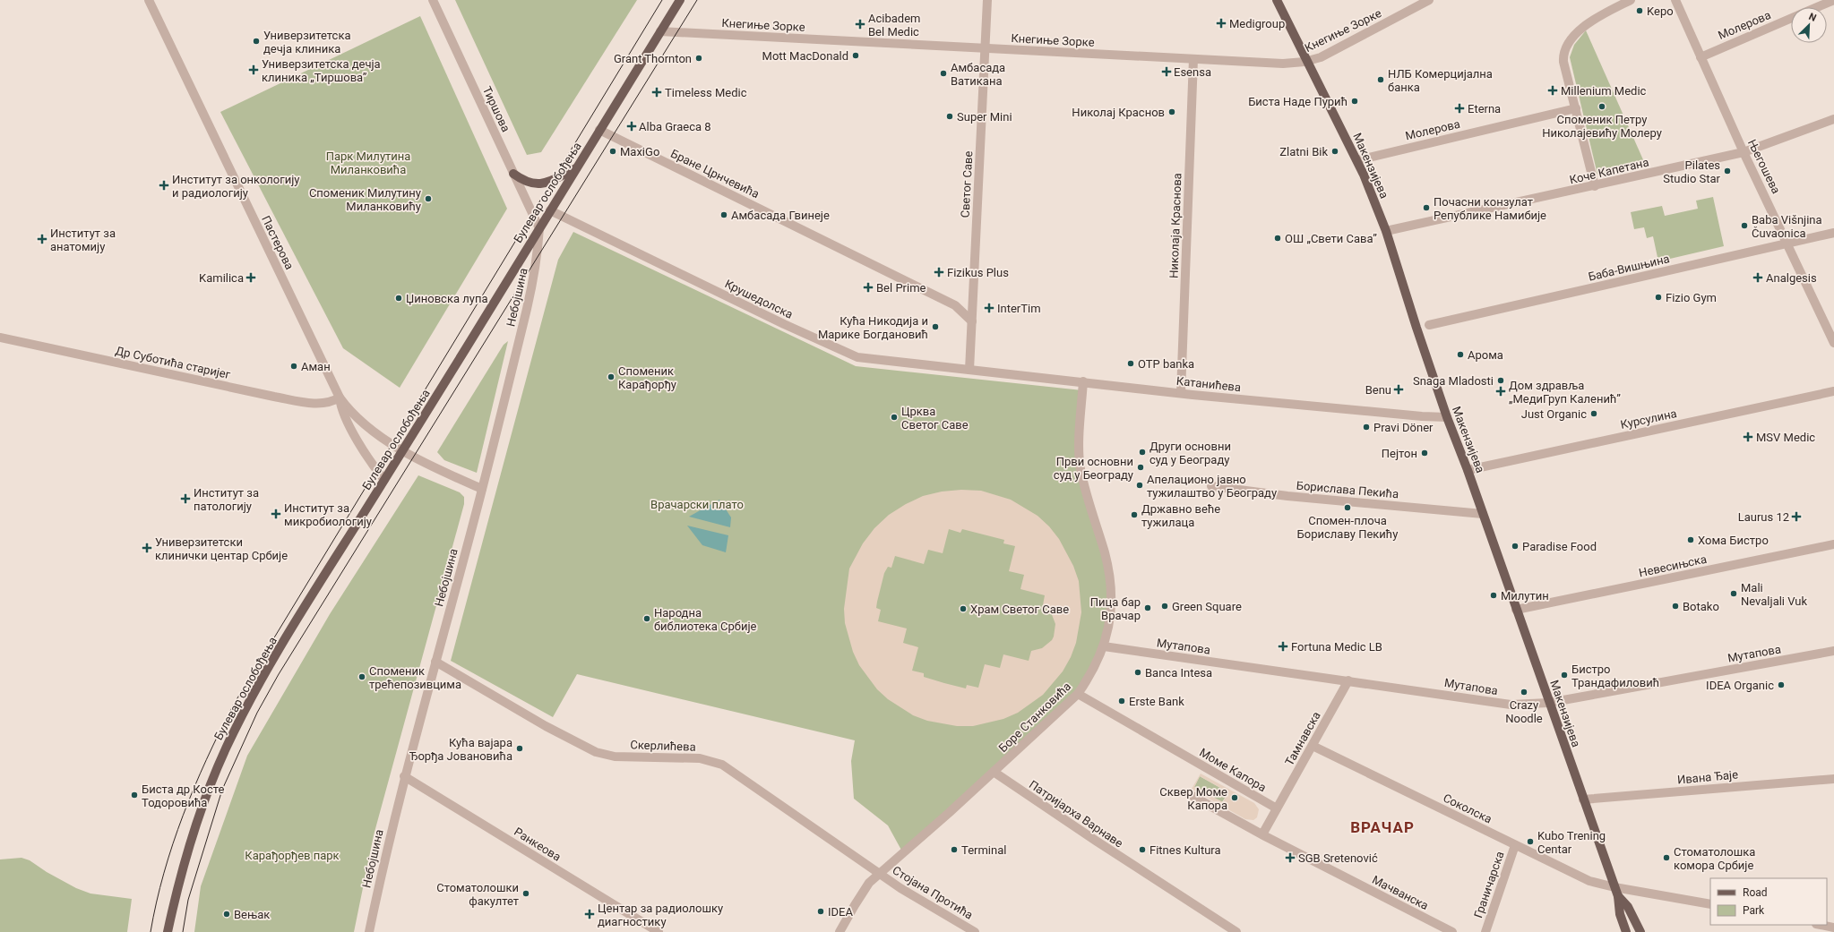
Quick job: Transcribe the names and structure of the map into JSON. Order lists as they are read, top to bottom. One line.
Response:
{"streets":{"main road":["Макензијева","Булевар ослобођења"],"street":["Кнегиње Зорке","Молерова","Тиршова","Његошева","Коче Капетана","Бране Црнчевића","Светог Саве","Николаја Краснова","Пастерова","Баба-Вишњина","Небојшина","Крушедолска","Др Суботића старијег","Катанићева","Курсулина","Борислава Пекића","Невесињска","Мутапова","Боре Станковића","Тамнавска","Скерлићева","Моме Капора","Ивана Ђаје","Соколска","Патријарха Варнаве","Ранкеова","Граничарска","Стојана Протића","Мачванска"]},"crossings":[["Кнегиње Зорке","Макензијева"],["Кнегиње Зорке","Светог Саве"],["Кнегиње Зорке","Булевар ослобођења"],["Кнегиње Зорке","Николаја Краснова"],["Молерова","Макензијева"],["Молерова","Његошева"],["Тиршова","Булевар ослобођења"],["Тиршова","Небојшина"],["Макензијева","Коче Капетана"],["Макензијева","Катанићева"],["Макензијева","Курсулина"],["Макензијева","Борислава Пекића"],["Макензијева","Невесињска"],["Макензијева","Мутапова"],["Макензијева","Ивана Ђаје"],["Макензијева","Соколска"],["Његошева","Коче Капетана"],["Његошева","Баба-Вишњина"],["Бране Црнчевића","Светог Саве"],["Бране Црнчевића","Булевар ослобођења"],["Светог Саве","Крушедолска"],["Светог Саве","Катанићева"],["Булевар ослобођења","Пастерова"],["Булевар ослобођења","Небојшина"],["Булевар ослобођења","Крушедолска"],["Николаја Краснова","Катанићева"],["Пастерова","Небојшина"],["Пастерова","Др Суботића старијег"],["Небојшина","Скерлићева"],["Небојшина","Ранкеова"],["Крушедолска","Катанићева"],["Катанићева","Боре Станковића"],["Мутапова","Боре Станковића"],["Мутапова","Тамнавска"],["Боре Станковића","Скерлићева"],["Боре Станковића","Моме Капора"],["Боре Станковића","Патријарха Варнаве"],["Боре Станковића","Стојана Протића"],["Тамнавска","Моме Капора"],["Тамнавска","Соколска"],["Скерлићева","Стојана Протића"],["Соколска","Граничарска"]],"districts":["ВРАЧАР"],"parks":["Парк Милутина Миланковића","Врачарски плато","Карађорђев парк"],"places":{"other":["Kepo","Универзитетска дечја клиника","Mott MacDonald","Grant Thornton","Амбасада Ватикана","НЛБ Комерцијална банка","Биста Наде Пурић","Споменик Петру Николајевићу Молеру","Николај Краснов","Super Mini","MaxiGo","Zlatni Bik","Pilates Studio Star","Споменик Милутину Миланковићу","Почасни конзулат Републике Намибије","Амбасада Гвинеје","Baba Višnjina Čuvaonica","ОШ „Свети Сава”","Fizio Gym","Џиновска лупа","Кућа Никодија и Марике Богдановић","Арома","OTP banka","Аман","Споменик Карађорђу","Snaga Mladosti","Just Organic","Црква Светог Саве","Pravi Döner","Други основни суд у Београду","Пејтон","Први основни суд у Београду","Апелационо јавно тужилаштво у Београду","Спомен-плоча Бориславу Пекићу","Државно веће тужилаца","Хома Бистро","Paradise Food","Mali Nevaljali Vuk","Милутин","Green Square","Botako","Пица бар Врачар","Храм Светог Саве","Народна библиотека Србије","Banca Intesa","Бистро Трандафиловић","Споменик трећепозивцима","IDEA Organic","Crazy Noodle","Erste Bank","Кућа вајара Ђорђа Јовановића","Биста др Косте Тодоровића","Сквер Моме Капора","Kubo Trening Centar","Terminal","Fitnes Kultura","Стоматолошка комора Србије","Стоматолошки факултет","IDEA","Вењак"],"health":["Medigroup","Acibadem Bel Medic","Универзитетска дечја клиника „Тиршова”","Esensa","Millenium Medic","Timeless Medic","Eterna","Alba Graeca 8","Институт за онкологију и радиологију","Институт за анатомију","Fizikus Plus","Kamilica","Analgesis","Bel Prime","InterTim","Benu","Дом здравља „МедиГруп Каленић”","MSV Medic","Институт за патологију","Институт за микробиологију","Laurus 12","Универзитетски клинички центар Србије","Fortuna Medic LB","SGB Sretenović","Центар за радиолошку диагностику"]},"legend":["Road","Park"],"north":"top right"}
